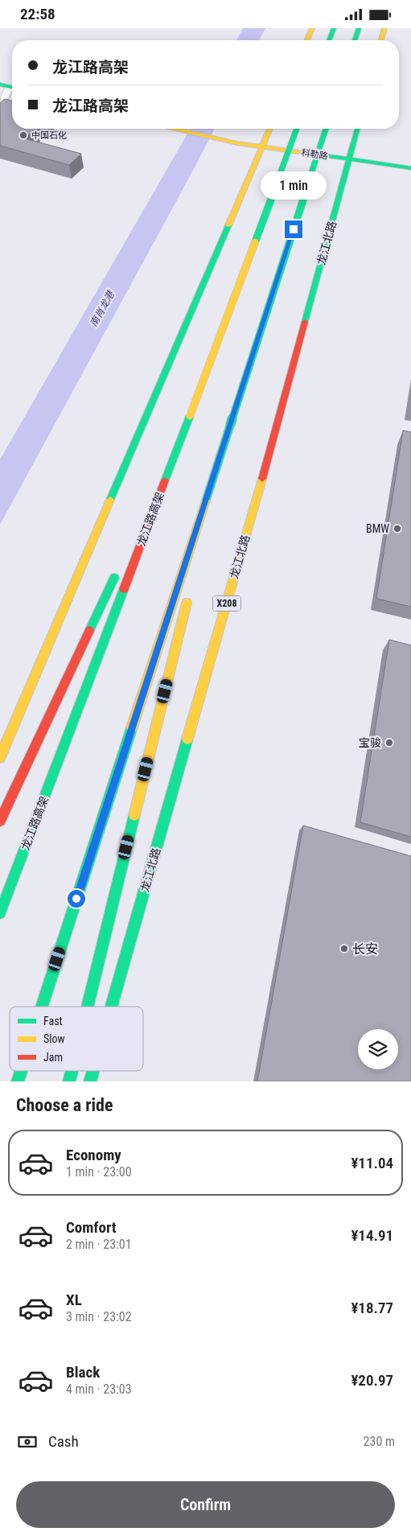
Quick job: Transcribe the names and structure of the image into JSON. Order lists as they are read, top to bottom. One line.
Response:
{"streets":{"main road":["科勒路","龙江北路","龙江路高架","X208"]},"crossings":[["科勒路","龙江北路"]],"water":["南肖龙港"],"places":["中国石化","BMW","宝骏","长安"],"legend":["Fast","Slow","Jam"],"page":{"status":"22:58","banner":["龙江路高架","龙江路高架"],"bubble":"1 min","heading":"Choose a ride","list":[{"name":"Economy","note":"1 min · 23:00","value":"¥11.04"},{"name":"Comfort","note":"2 min · 23:01","value":"¥14.91"},{"name":"XL","note":"3 min · 23:02","value":"¥18.77"},{"name":"Black","note":"4 min · 23:03","value":"¥20.97"}],"pay":["Cash","230 m"],"buttons":"Confirm"}}
